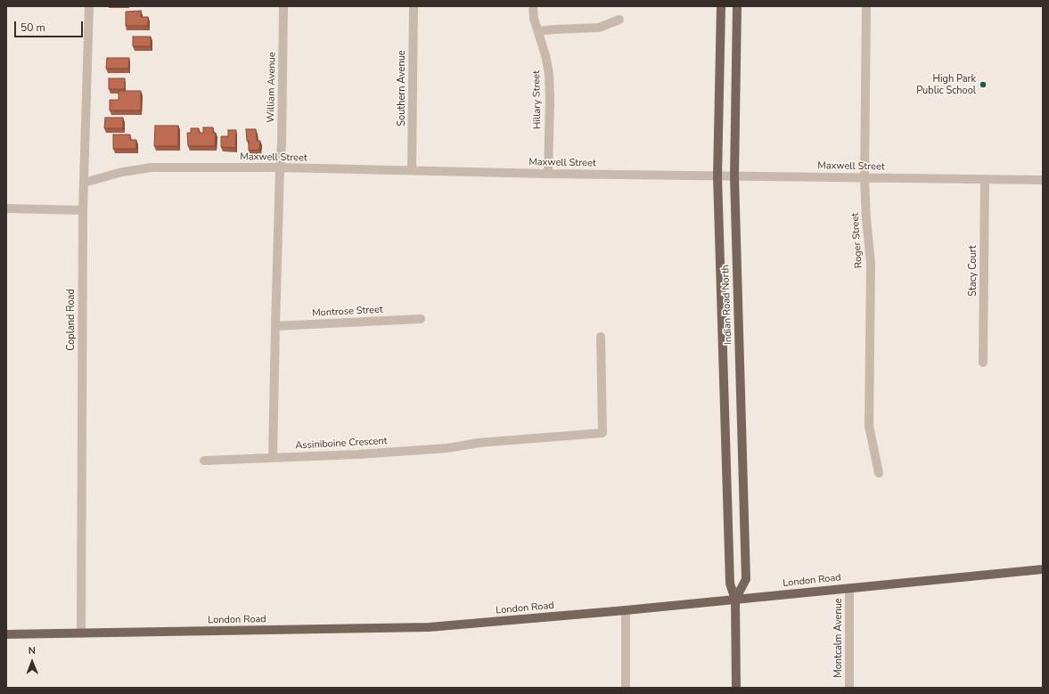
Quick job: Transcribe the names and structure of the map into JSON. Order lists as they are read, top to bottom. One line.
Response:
{"streets":{"main road":["Indian Road North","London Road"],"street":["William Avenue","Southern Avenue","Hillary Street","Maxwell Street","Roger Street","Stacy Court","Montrose Street","Copland Road","Assiniboine Crescent","Montcalm Avenue"]},"crossings":[["William Avenue","Maxwell Street"],["Southern Avenue","Maxwell Street"],["Hillary Street","Maxwell Street"],["Maxwell Street","Roger Street"],["Maxwell Street","Stacy Court"],["Maxwell Street","Indian Road North"],["Maxwell Street","Copland Road"],["Indian Road North","London Road"],["Copland Road","London Road"],["London Road","Montcalm Avenue"]],"places":["High Park Public School"],"scale_bar":"50 m","north":"top"}
